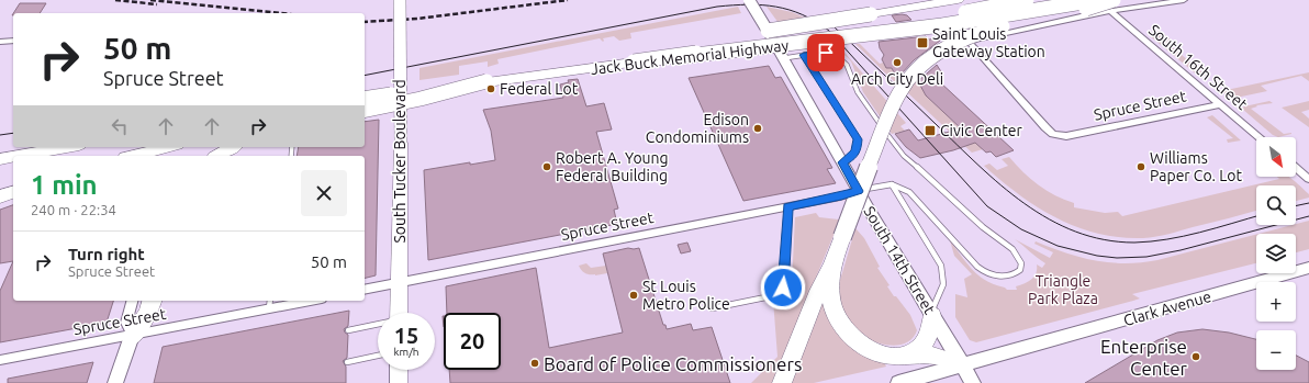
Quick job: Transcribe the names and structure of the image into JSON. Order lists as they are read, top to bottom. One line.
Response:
{"streets":{"highway":["Jack Buck Memorial Highway"],"main road":["South Tucker Boulevard","South 14th Street","Clark Avenue"],"street":["South 16th Street","Spruce Street"]},"crossings":[["South 16th Street","Spruce Street"],["Spruce Street","South Tucker Boulevard"],["Spruce Street","South 14th Street"],["South 14th Street","Clark Avenue"]],"parks":["Triangle Park Plaza"],"places":{"transit":["Saint Louis Gateway Station","Civic Center"],"other":["Arch City Deli","Federal Lot","Edison Condominiums","Robert A. Young Federal Building","Williams Paper Co. Lot","St Louis Metro Police","Enterprise Center","Board of Police Commissioners"]},"north":"bottom right","page":{"turn":["50 m","Spruce Street"],"map_buttons":["+","−"],"heading":["1 min","240 m · 22:34"],"list":[{"name":"Turn right","note":"Spruce Street","value":"50 m"}],"speed":"15 km/h","limit":"20"}}
